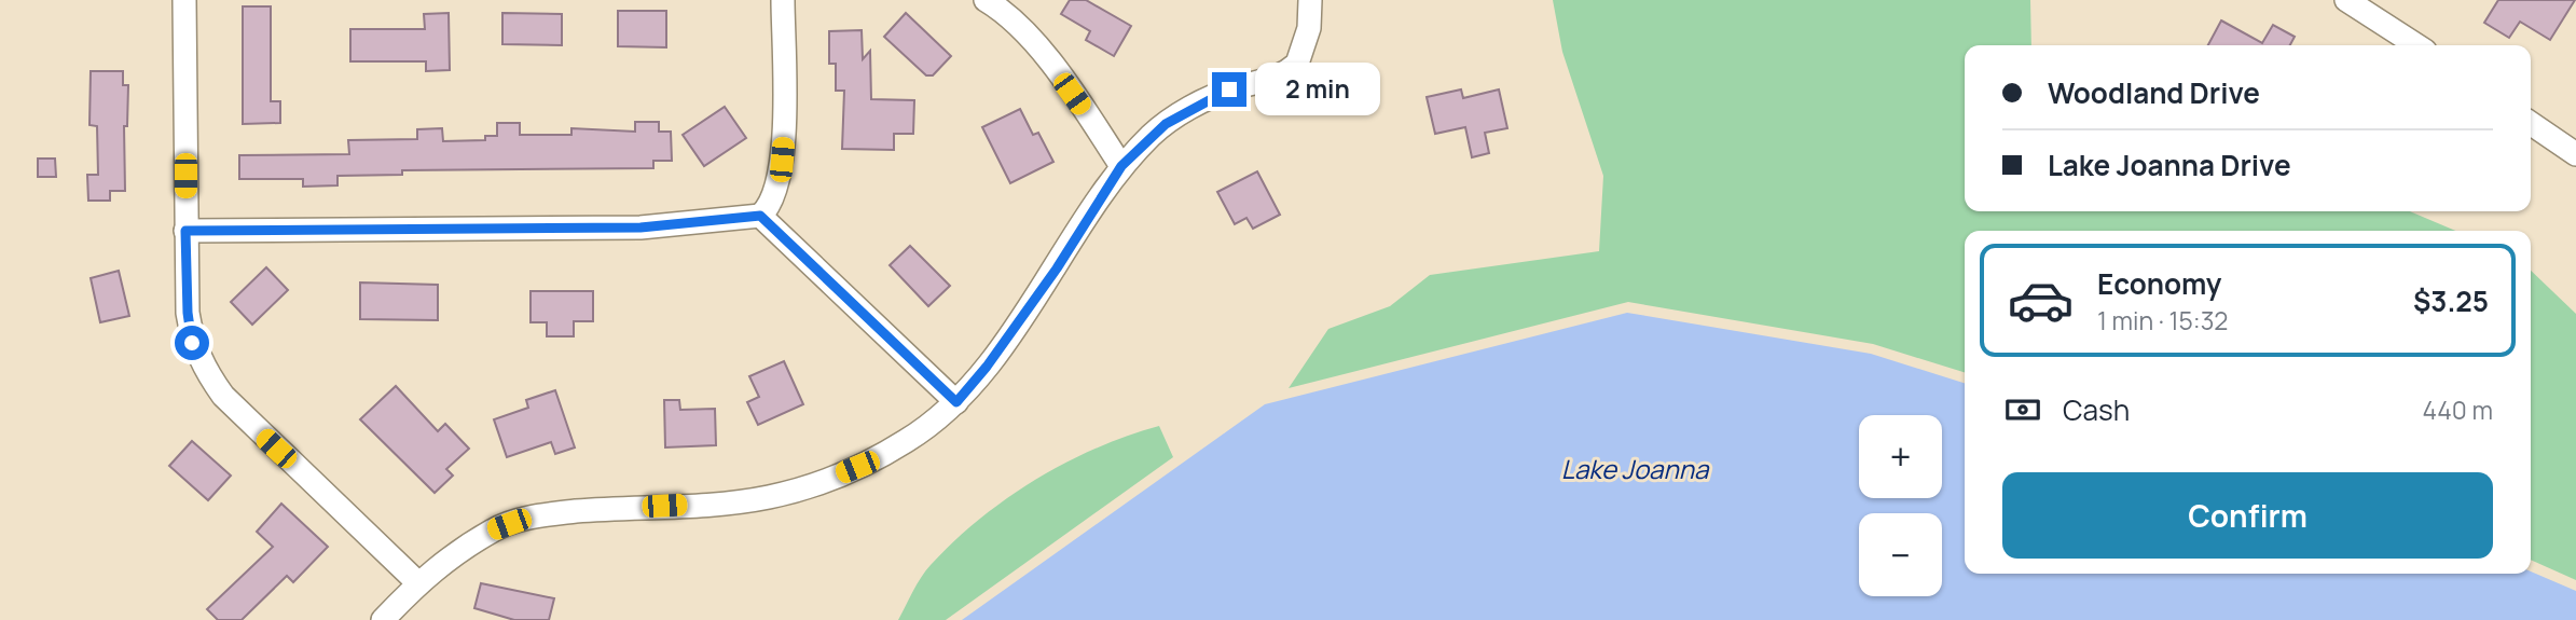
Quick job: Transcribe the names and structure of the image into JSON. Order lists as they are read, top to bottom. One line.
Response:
{"water":["Lake Joanna"],"page":{"banner":["Woodland Drive","Lake Joanna Drive"],"bubble":"2 min","list":[{"name":"Economy","note":"1 min · 15:32","value":"$3.25"}],"pay":["Cash","440 m"],"map_buttons":["+","−"],"buttons":"Confirm"}}
